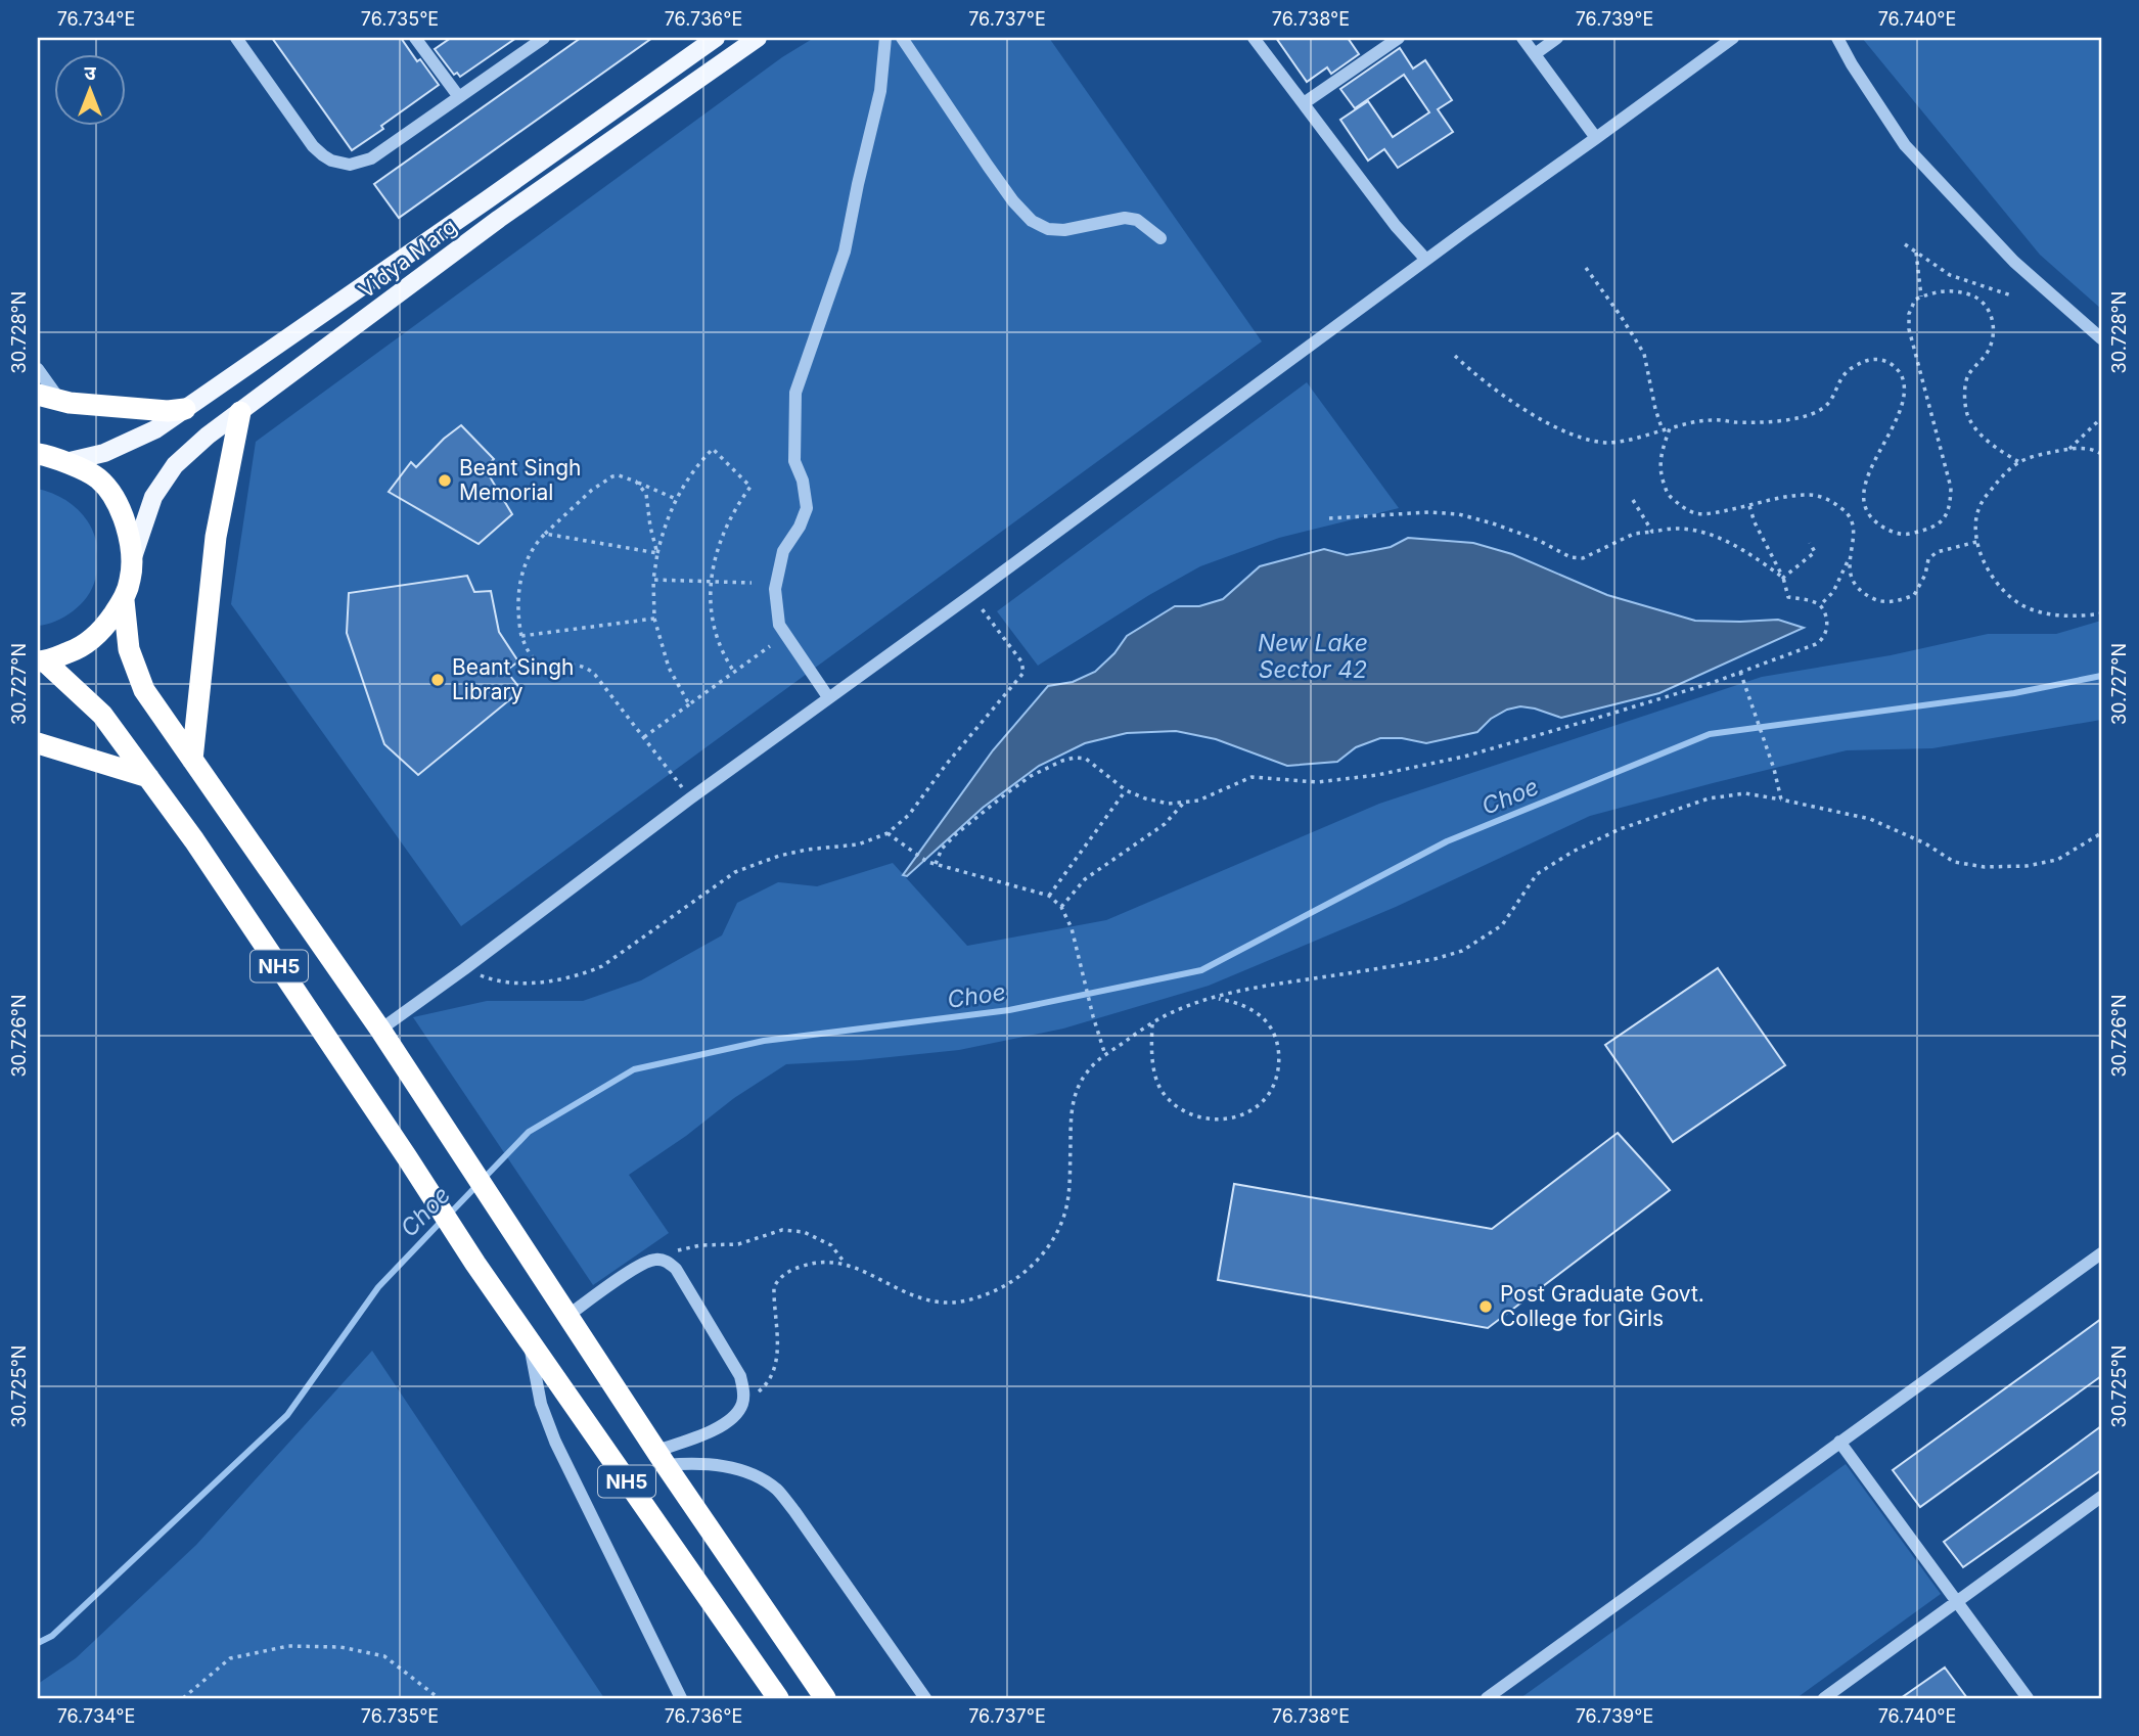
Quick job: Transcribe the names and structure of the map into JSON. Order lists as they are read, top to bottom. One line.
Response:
{"streets":{"highway":["NH5"],"main road":["Vidya Marg"]},"crossings":[["Vidya Marg","NH5"]],"water":["New Lake Sector 42","Choe"],"places":["Beant Singh Memorial","Beant Singh Library","Post Graduate Govt. College for Girls"],"north":"top","coordinates":["76.734°E","76.735°E","76.736°E","76.737°E","76.738°E","76.739°E","76.740°E","30.728°N","30.727°N","30.726°N","30.725°N"]}
